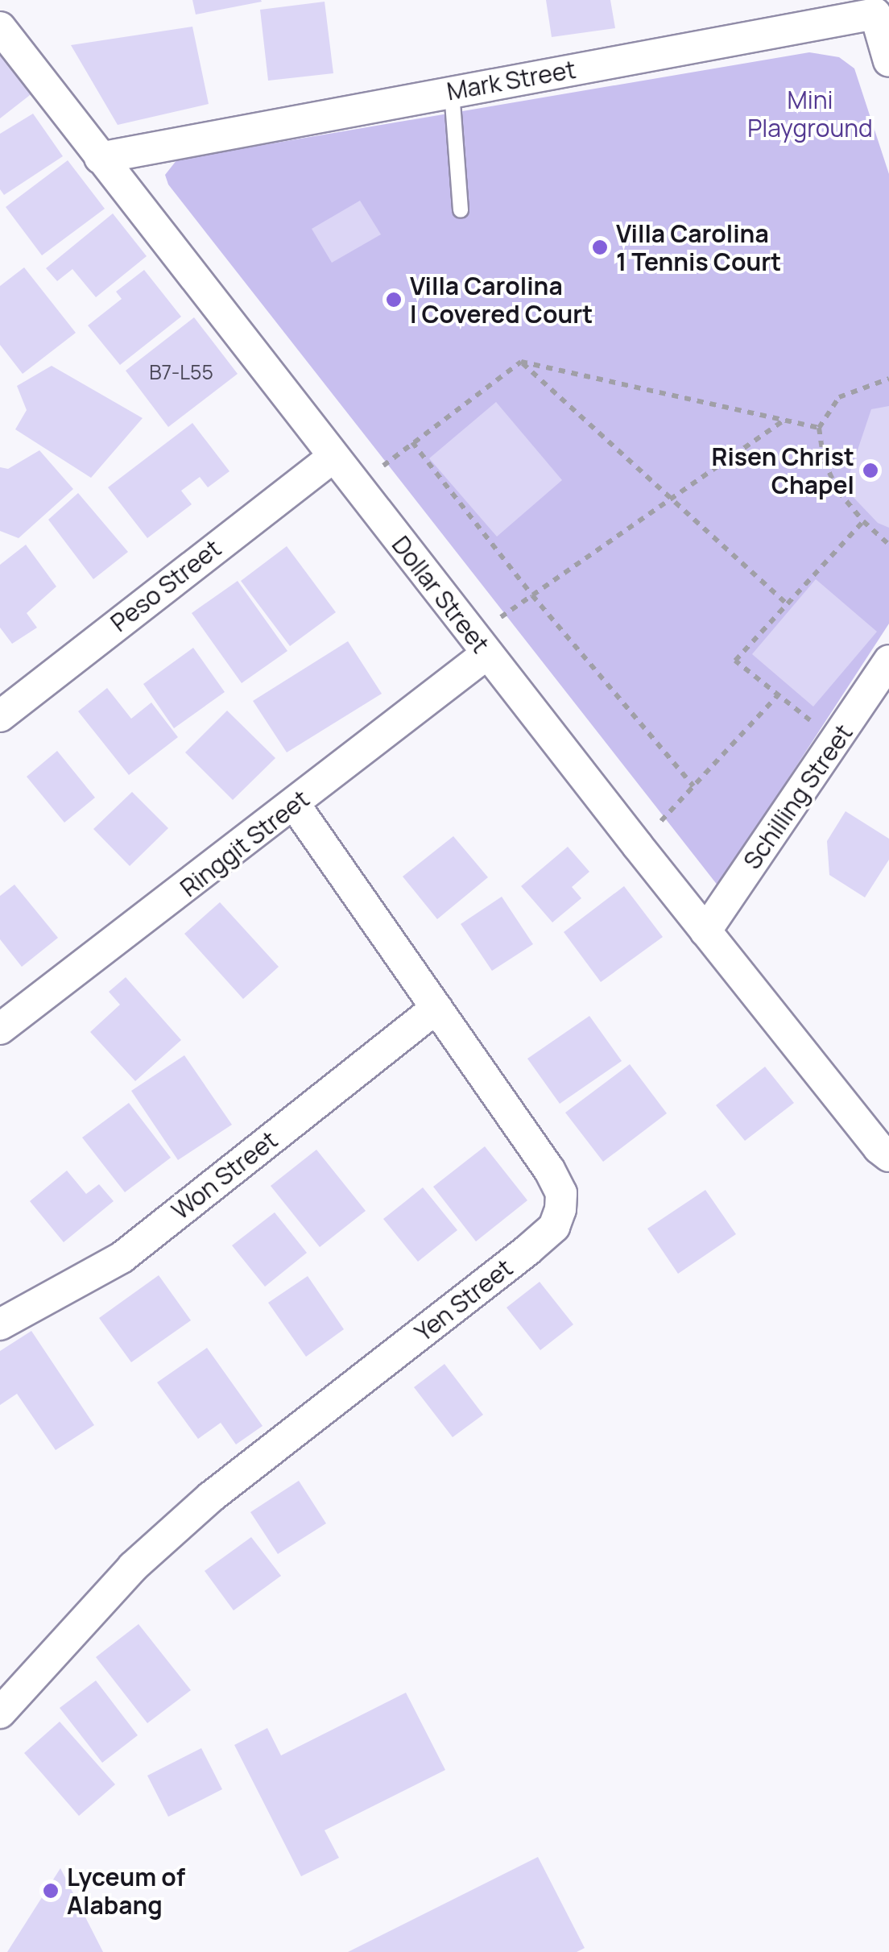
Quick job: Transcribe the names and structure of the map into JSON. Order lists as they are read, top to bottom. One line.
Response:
{"streets":{"street":["Mark Street","Peso Street","Dollar Street","Schilling Street","Ringgit Street","Won Street","Yen Street"]},"crossings":[["Mark Street","Dollar Street"],["Peso Street","Dollar Street"],["Dollar Street","Schilling Street"],["Dollar Street","Ringgit Street"],["Ringgit Street","Yen Street"],["Won Street","Yen Street"]],"parks":["Mini Playground"],"places":["Villa Carolina 1 Tennis Court","Villa Carolina I Covered Court","Risen Christ Chapel","Lyceum of Alabang"],"house_numbers":["B7-L55"]}
